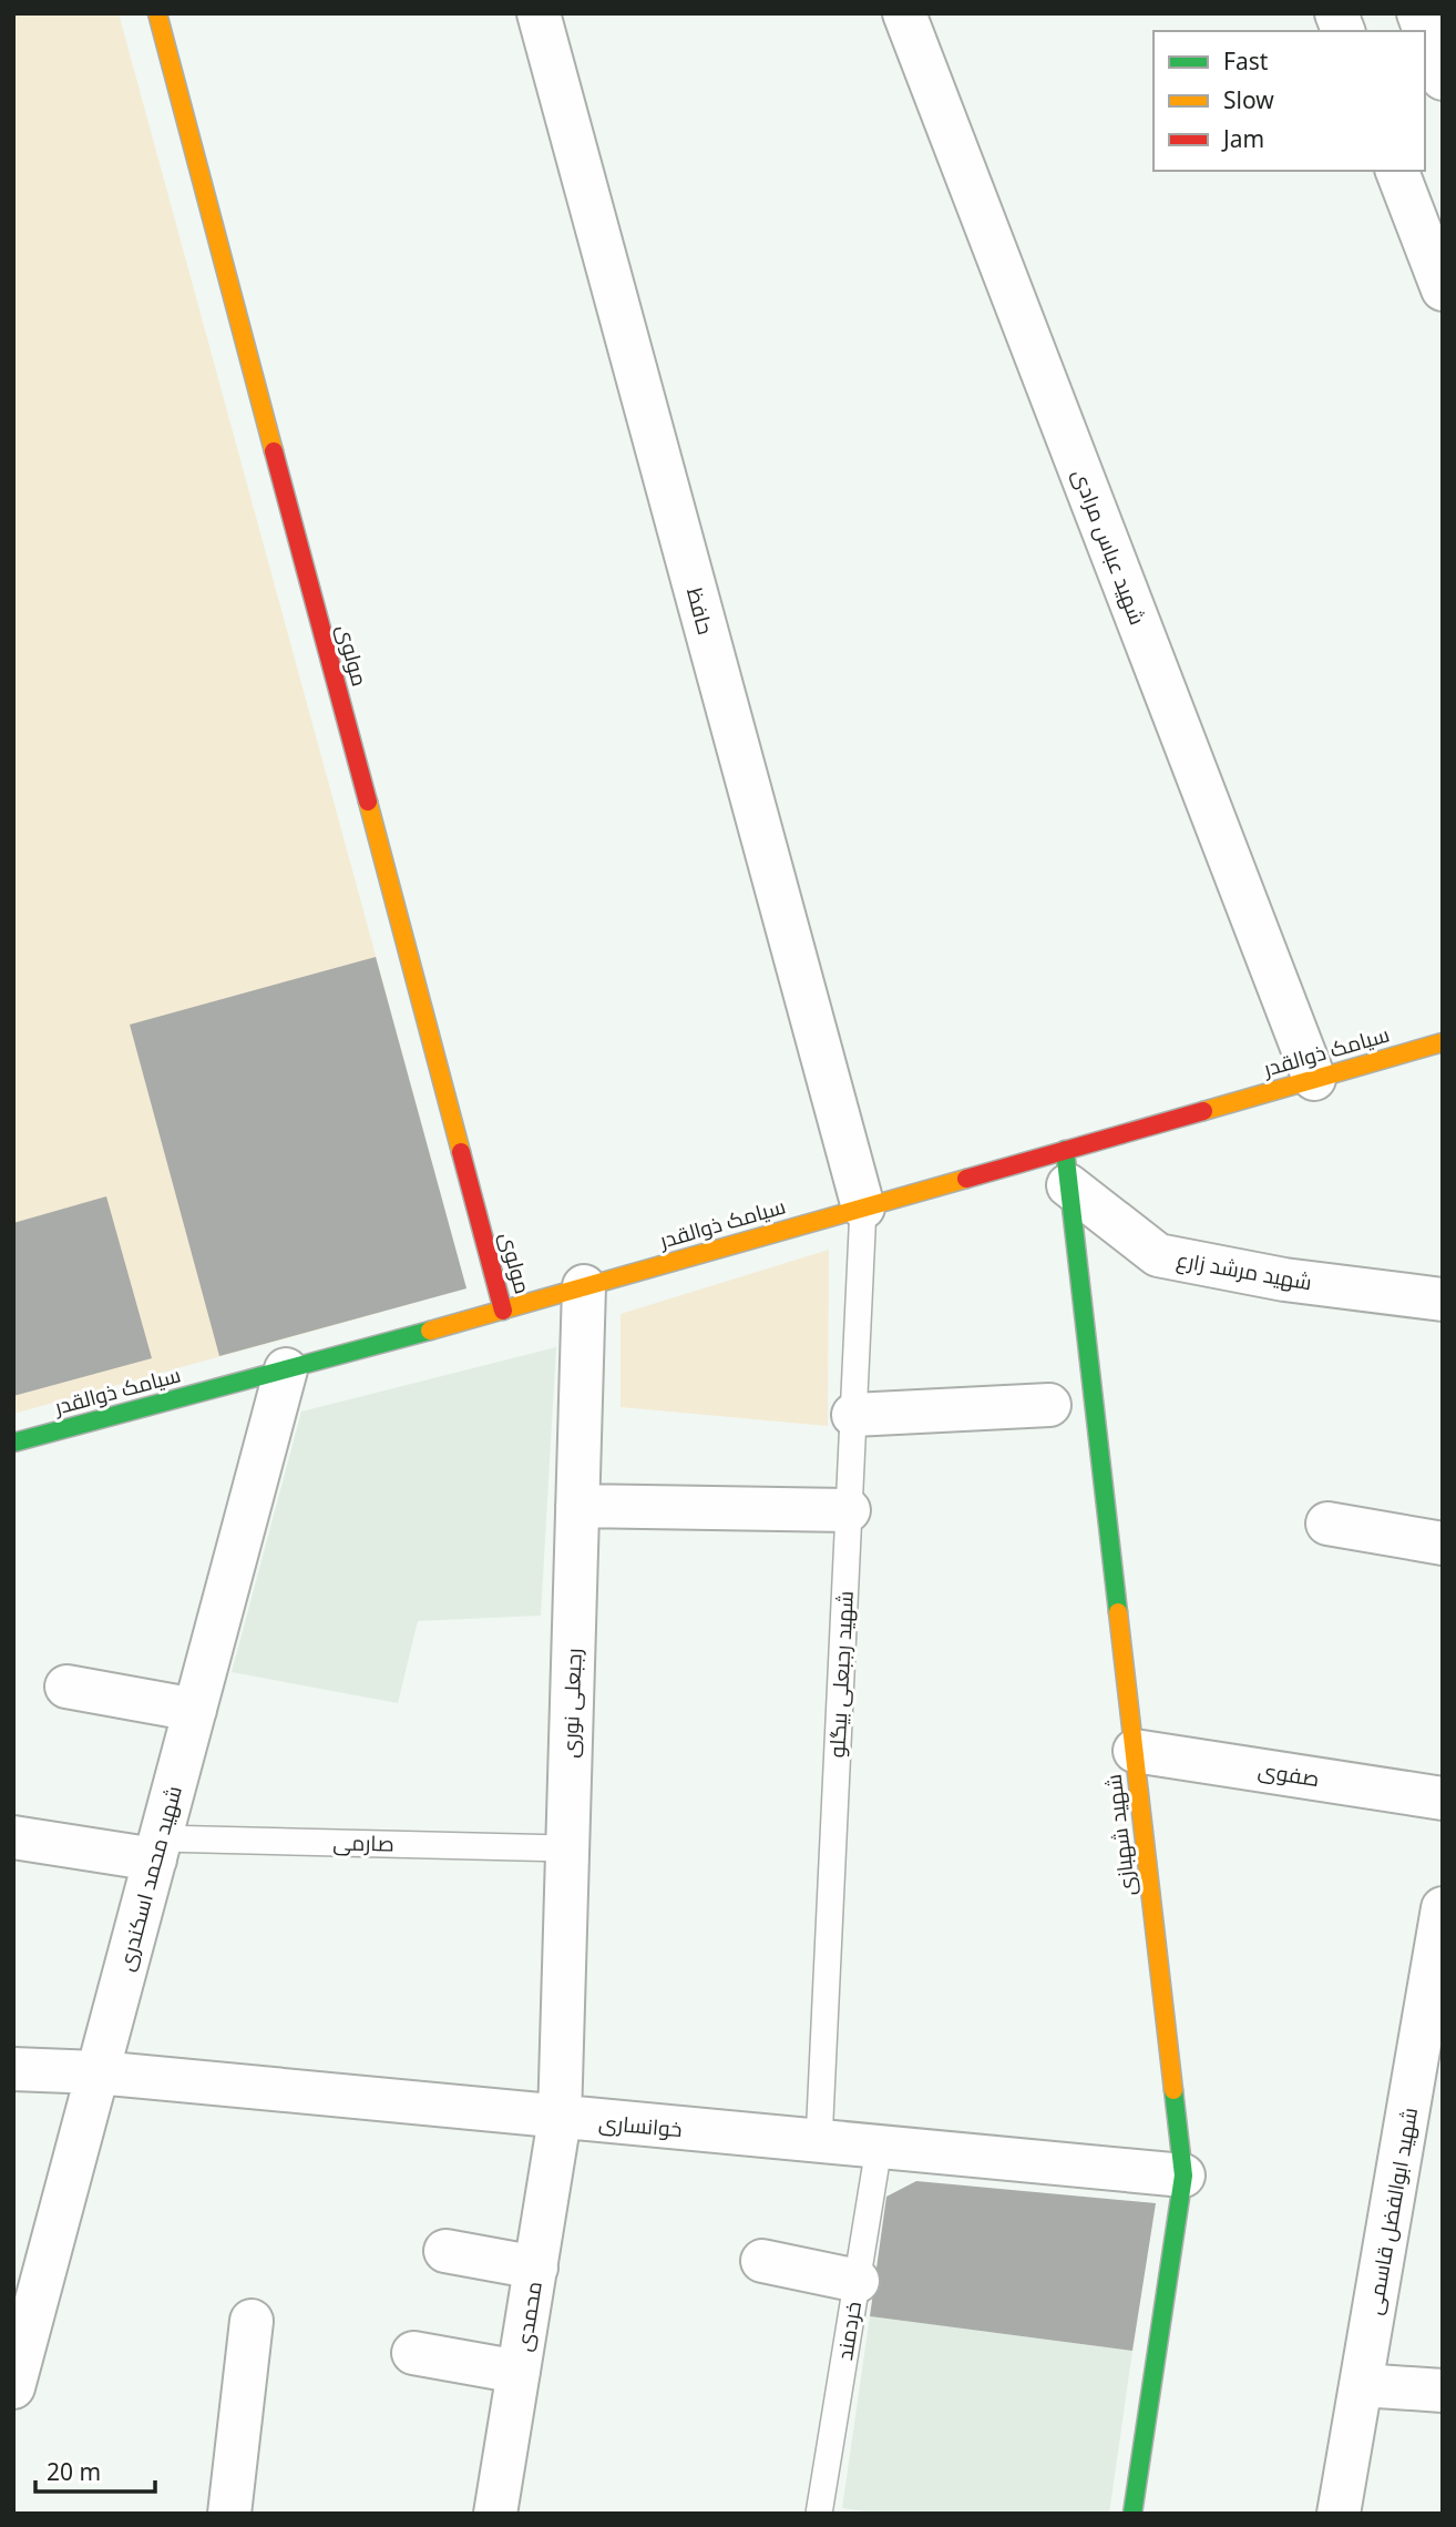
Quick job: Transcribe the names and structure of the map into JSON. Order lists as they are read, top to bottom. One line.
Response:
{"streets":{"street":["شهید عباس مرادی","حافظ","مولوی","سیامک ذوالقدر","شهید مرشد زارع","رجبعلی نوری","صفوی","شهید شهبازی","شهید محمد اسکندری","خوانساری","شهید ابوالفضل قاسمی","محمدی"],"lane":["شهید رجبعلی بیگلو","صارمی","خردمند"]},"crossings":[["شهید عباس مرادی","سیامک ذوالقدر"],["حافظ","سیامک ذوالقدر"],["حافظ","شهید رجبعلی بیگلو"],["مولوی","سیامک ذوالقدر"],["سیامک ذوالقدر","شهید مرشد زارع"],["سیامک ذوالقدر","شهید رجبعلی بیگلو"],["سیامک ذوالقدر","رجبعلی نوری"],["سیامک ذوالقدر","شهید شهبازی"],["سیامک ذوالقدر","شهید محمد اسکندری"],["شهید مرشد زارع","شهید شهبازی"],["شهید رجبعلی بیگلو","خوانساری"],["رجبعلی نوری","صارمی"],["رجبعلی نوری","خوانساری"],["رجبعلی نوری","محمدی"],["صفوی","شهید شهبازی"],["شهید شهبازی","خوانساری"],["صارمی","شهید محمد اسکندری"],["شهید محمد اسکندری","خوانساری"],["خوانساری","محمدی"],["خوانساری","خردمند"]],"legend":["Fast","Slow","Jam"],"scale_bar":"20 m"}
